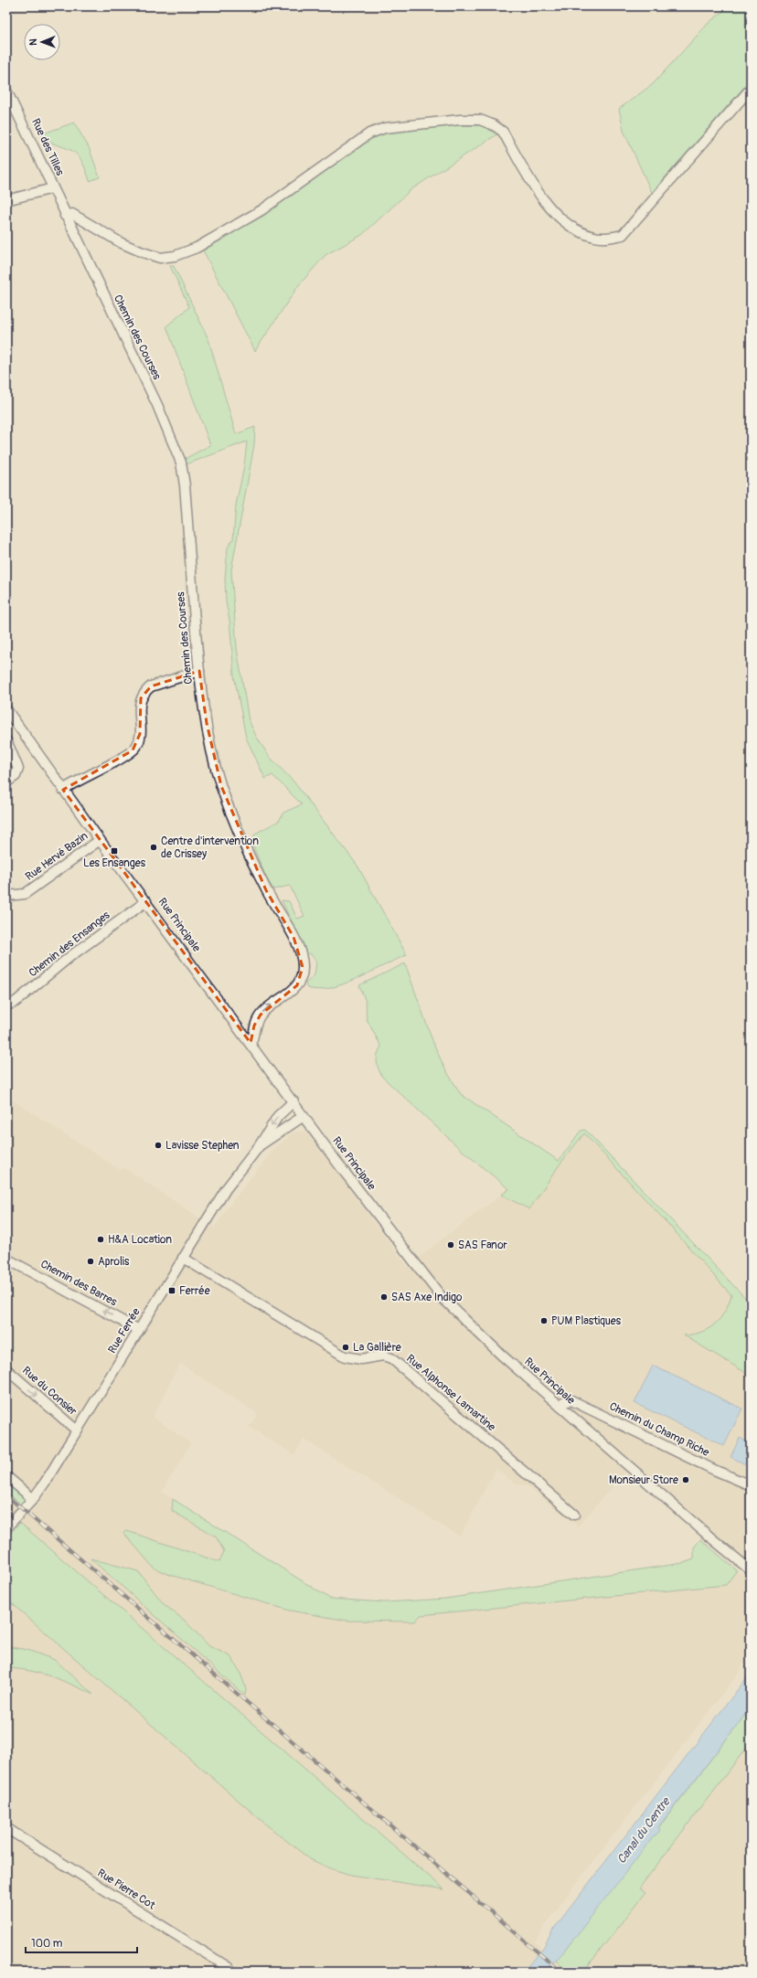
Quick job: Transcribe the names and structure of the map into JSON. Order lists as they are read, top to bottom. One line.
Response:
{"streets":{"street":["Rue des Tilles","Chemin des Courses","Rue Hervé Bazin","Rue Principale","Chemin des Ensanges","Chemin des Barres","Rue Ferrée","Rue du Consier","Rue Alphonse Lamartine","Chemin du Champ Riche","Rue Pierre Cot"]},"crossings":[["Rue des Tilles","Chemin des Courses"],["Chemin des Courses","Rue Principale"],["Rue Hervé Bazin","Rue Principale"],["Rue Principale","Chemin des Ensanges"],["Rue Principale","Rue Ferrée"],["Rue Principale","Chemin du Champ Riche"],["Chemin des Barres","Rue Ferrée"],["Rue Ferrée","Rue du Consier"],["Rue Ferrée","Rue Alphonse Lamartine"]],"one_way":["Chemin des Courses","Chemin des Barres","Rue du Consier"],"water":["Canal du Centre"],"places":{"other":["Centre d'intervention de Crissey","Lavisse Stephen","H&A Location","SAS Fanor","Aprolis","SAS Axe Indigo","PUM Plastiques","La Gallière","Monsieur Store"],"transit":["Les Ensanges","Ferrée"]},"scale_bar":"100 m","north":"left"}
